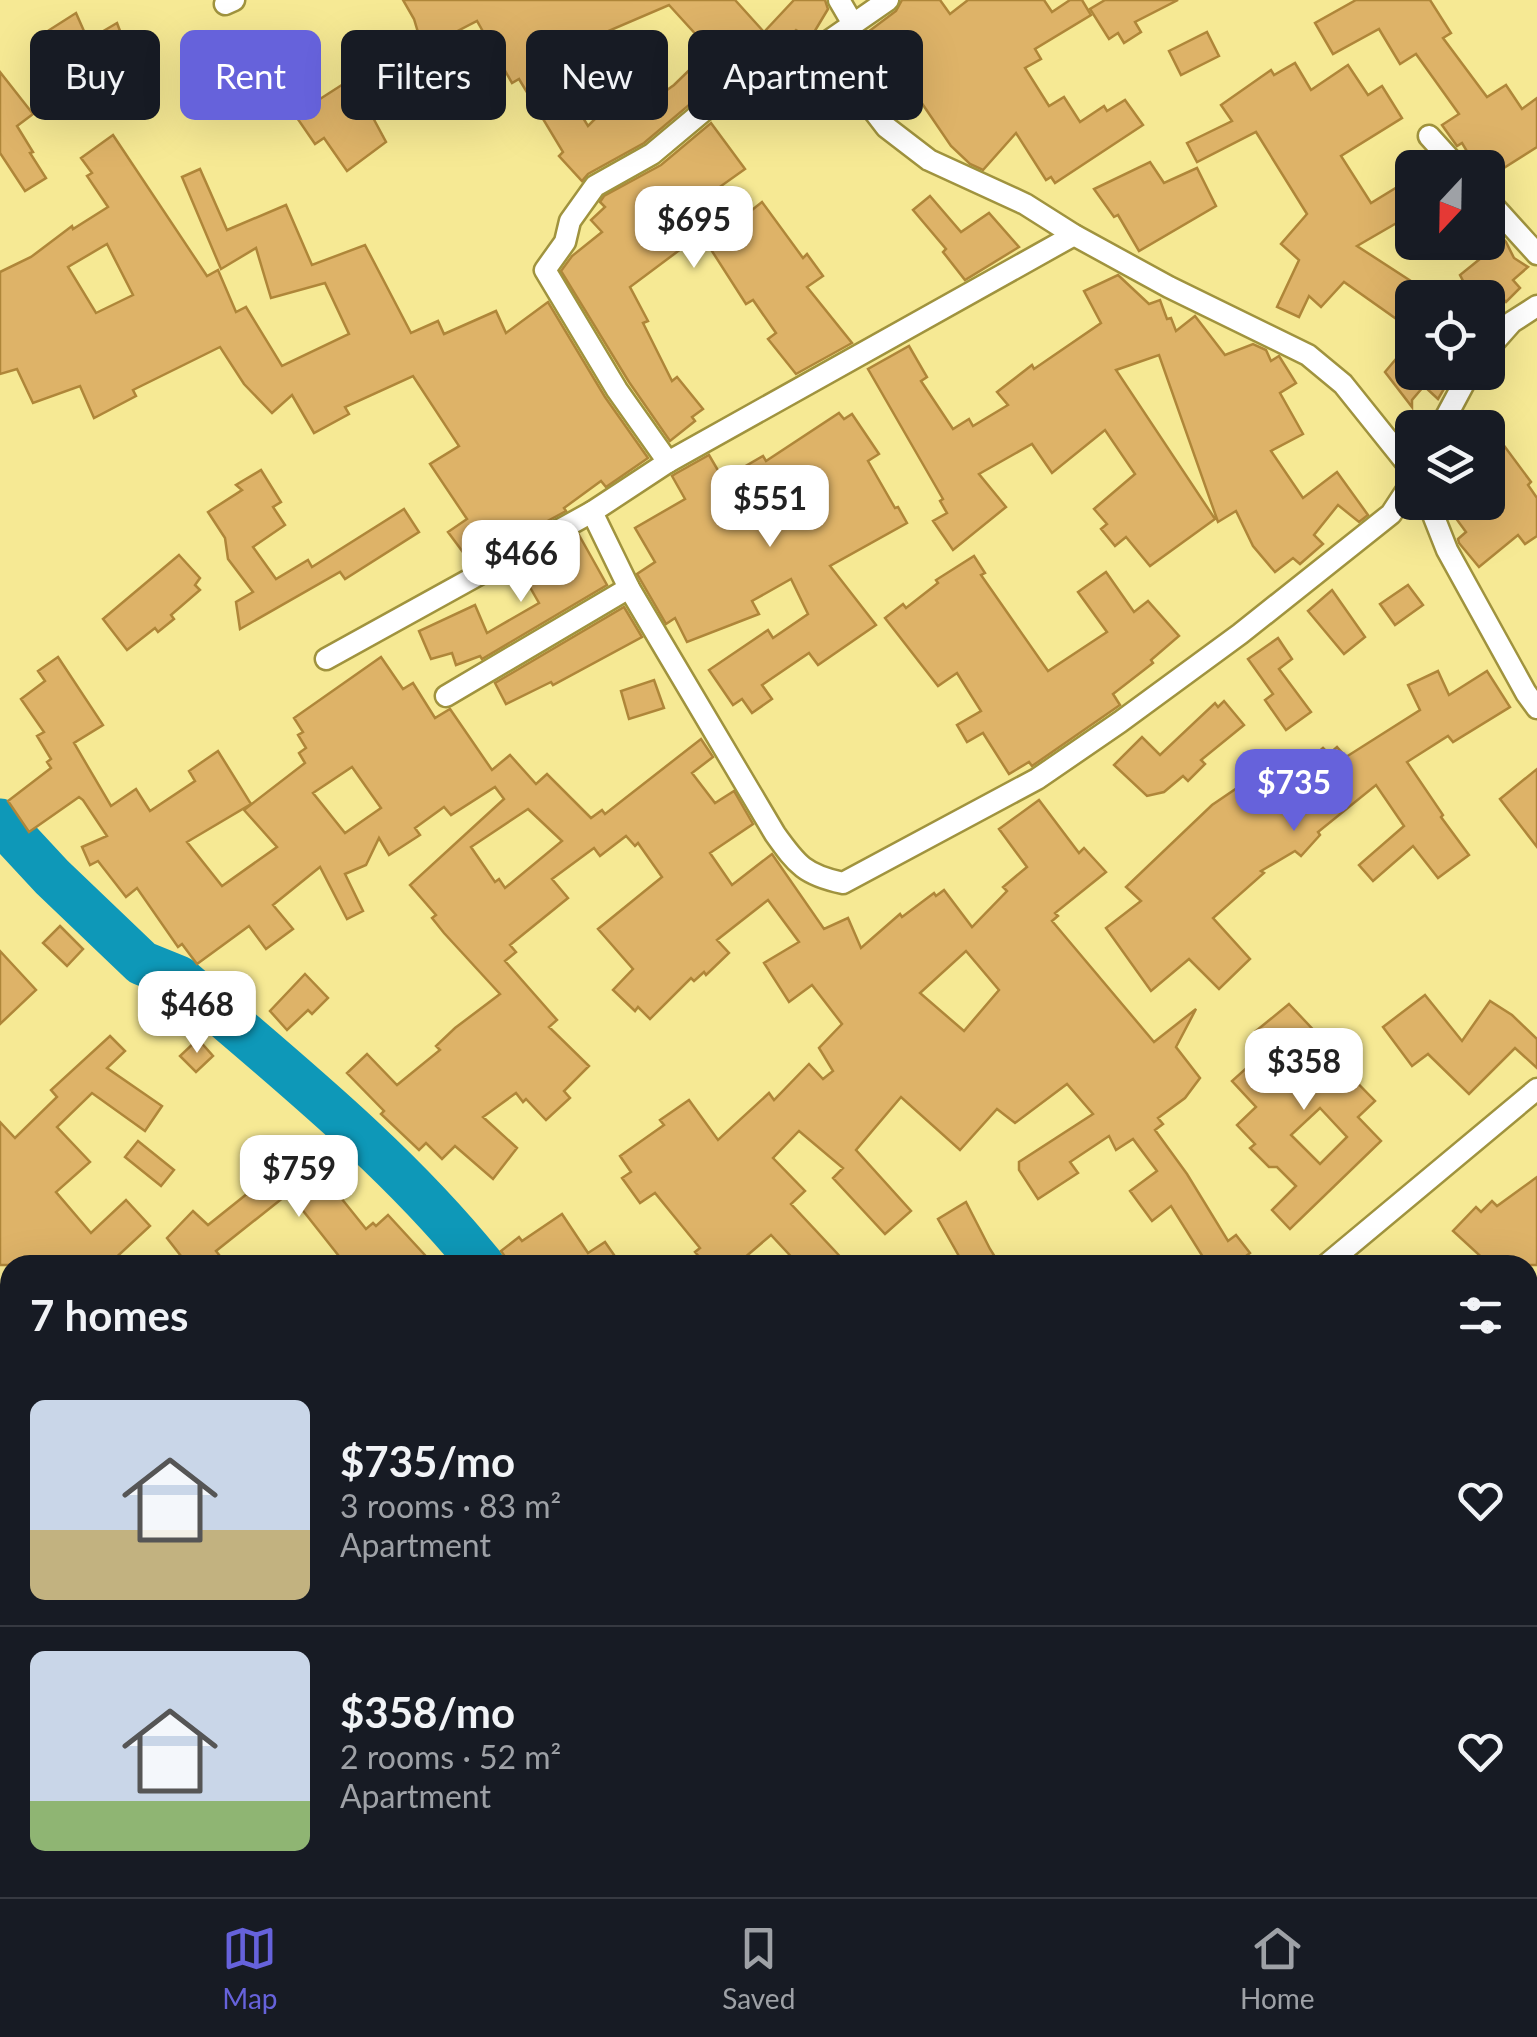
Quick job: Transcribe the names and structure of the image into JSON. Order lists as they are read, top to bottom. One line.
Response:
{"north":"bottom","page":{"chip":["Buy","Rent","Filters","New","Apartment"],"price":["$695","$551","$466","$735","$468","$358","$759"],"heading":"7 homes","list":[{"name":"$735/mo","note":"3 rooms · 83 m² · Apartment"},{"name":"$358/mo","note":"2 rooms · 52 m² · Apartment"}],"tabs":["Map","Saved","Home"]}}
